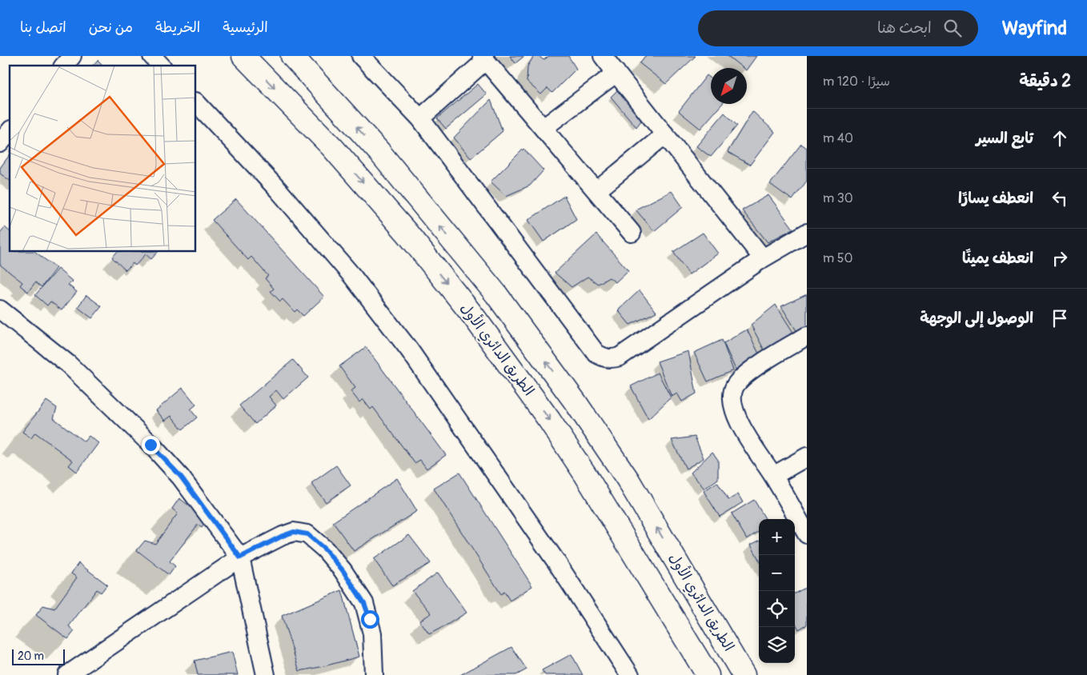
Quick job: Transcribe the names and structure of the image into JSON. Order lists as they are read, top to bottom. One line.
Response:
{"streets":{"main road":["الطريق الدائري الأول"]},"scale_bar":"20 m","north":"bottom left","page":{"header":"Wayfind","search":"ابحث هنا","nav":["الرئيسية","الخريطة","من نحن","اتصل بنا"],"heading":["2 دقيقة","سيرًا · 120 m"],"list":[["تابع السير","40 m"],["انعطف يسارًا","30 m"],["انعطف يمينًا","50 m"],"الوصول إلى الوجهة"],"map_buttons":["+","−"],"scale":"20 m"}}
